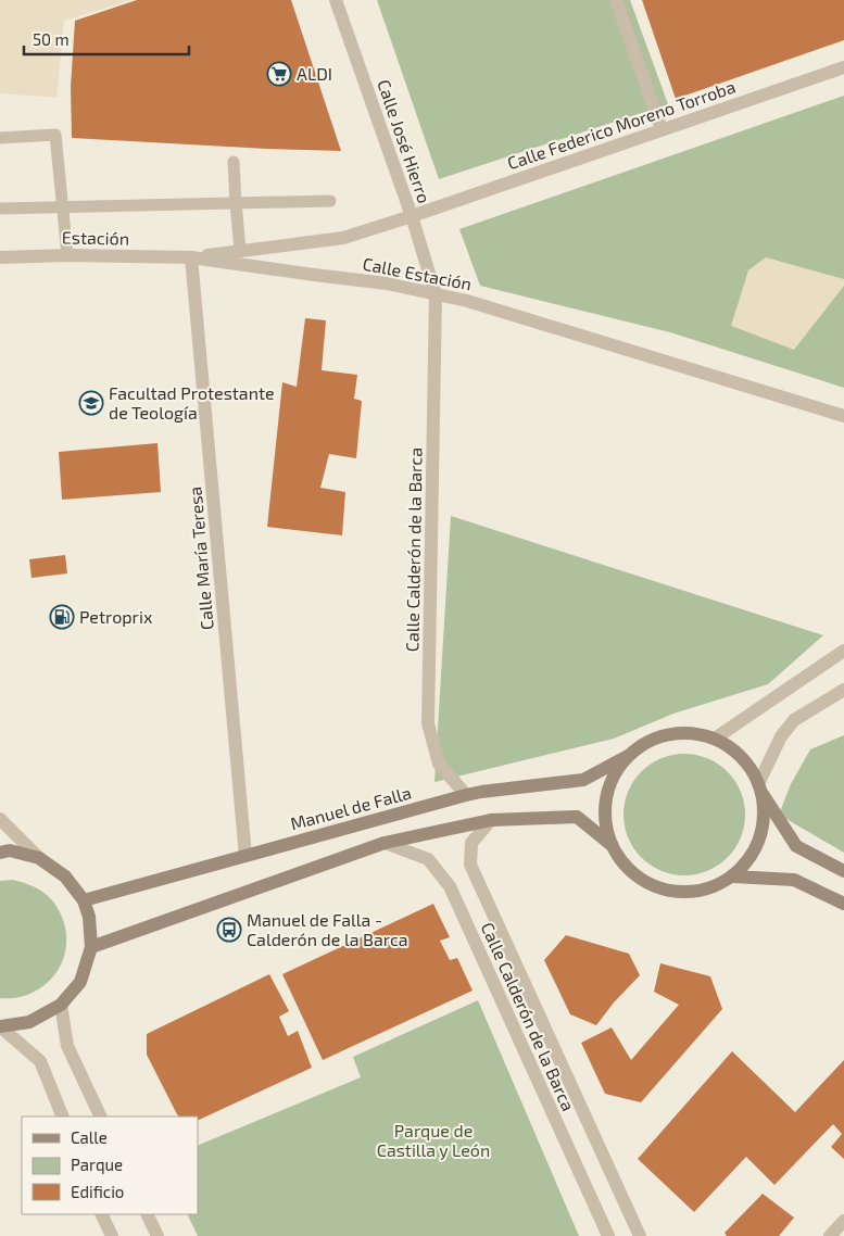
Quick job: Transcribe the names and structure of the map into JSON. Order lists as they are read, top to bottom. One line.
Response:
{"streets":{"main road":["Manuel de Falla"],"street":["Calle Federico Moreno Torroba","Calle José Hierro","Estación","Calle Estación","Calle Calderón de la Barca","Calle María Teresa"]},"crossings":[["Calle Federico Moreno Torroba","Calle José Hierro"],["Calle Federico Moreno Torroba","Calle Estación"],["Calle José Hierro","Calle Estación"],["Calle José Hierro","Calle Calderón de la Barca"],["Estación","Calle Estación"],["Estación","Calle María Teresa"],["Calle Estación","Calle Calderón de la Barca"],["Calle Estación","Calle María Teresa"],["Calle Calderón de la Barca","Manuel de Falla"],["Calle María Teresa","Manuel de Falla"]],"parks":["Parque de Castilla y León"],"places":{"supermarket":["ALDI"],"school or university":["Facultad Protestante de Teología"],"fuel station":["Petroprix"],"bus stop":["Manuel de Falla - Calderón de la Barca"]},"legend":["Calle","Parque","Edificio"],"scale_bar":"50 m"}
